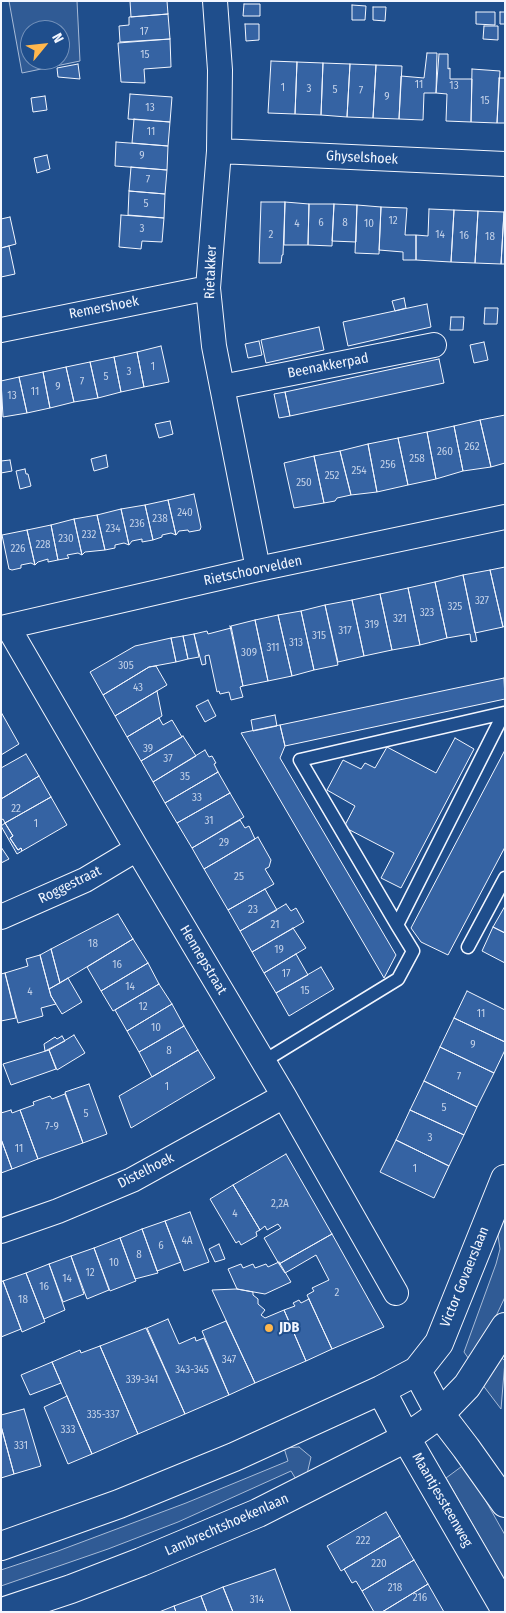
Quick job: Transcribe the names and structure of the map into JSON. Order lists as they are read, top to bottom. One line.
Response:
{"streets":{"street":["Ghyselshoek","Rietakker","Remershoek","Beenakkerpad","Rietschoorvelden","Roggestraat","Hennepstraat","Distelhoek","Victor Govaerslaan","Maantjessteenweg","Lambrechtshoekenlaan"]},"crossings":[["Ghyselshoek","Rietakker"],["Rietakker","Remershoek"],["Rietakker","Beenakkerpad"],["Rietakker","Rietschoorvelden"],["Rietschoorvelden","Hennepstraat"],["Roggestraat","Hennepstraat"],["Hennepstraat","Distelhoek"],["Maantjessteenweg","Lambrechtshoekenlaan"]],"places":["JDB"],"house_numbers":["17","15","11","13","1","3","5","7","9","15","13","11","9","7","5","12","6","8","4","10","3","2","14","16","18","1","3","5","7","9","11","13","262","260","258","256","254","252","250","240","238","236","234","232","230","228","226","327","325","323","321","319","317","315","313","311","309","305","43","39","37","35","33","22","31","1","29","25","23","21","18","19","16","17","14","15","4","12","11","10","9","8","7","1","5","5","7-9","3","11","1","2,2A","4","4A","6","8","10","12","14","16","2","18","347","343-345","339-341","335-337","333","331","222","220","218","216","314"],"north":"top right"}
